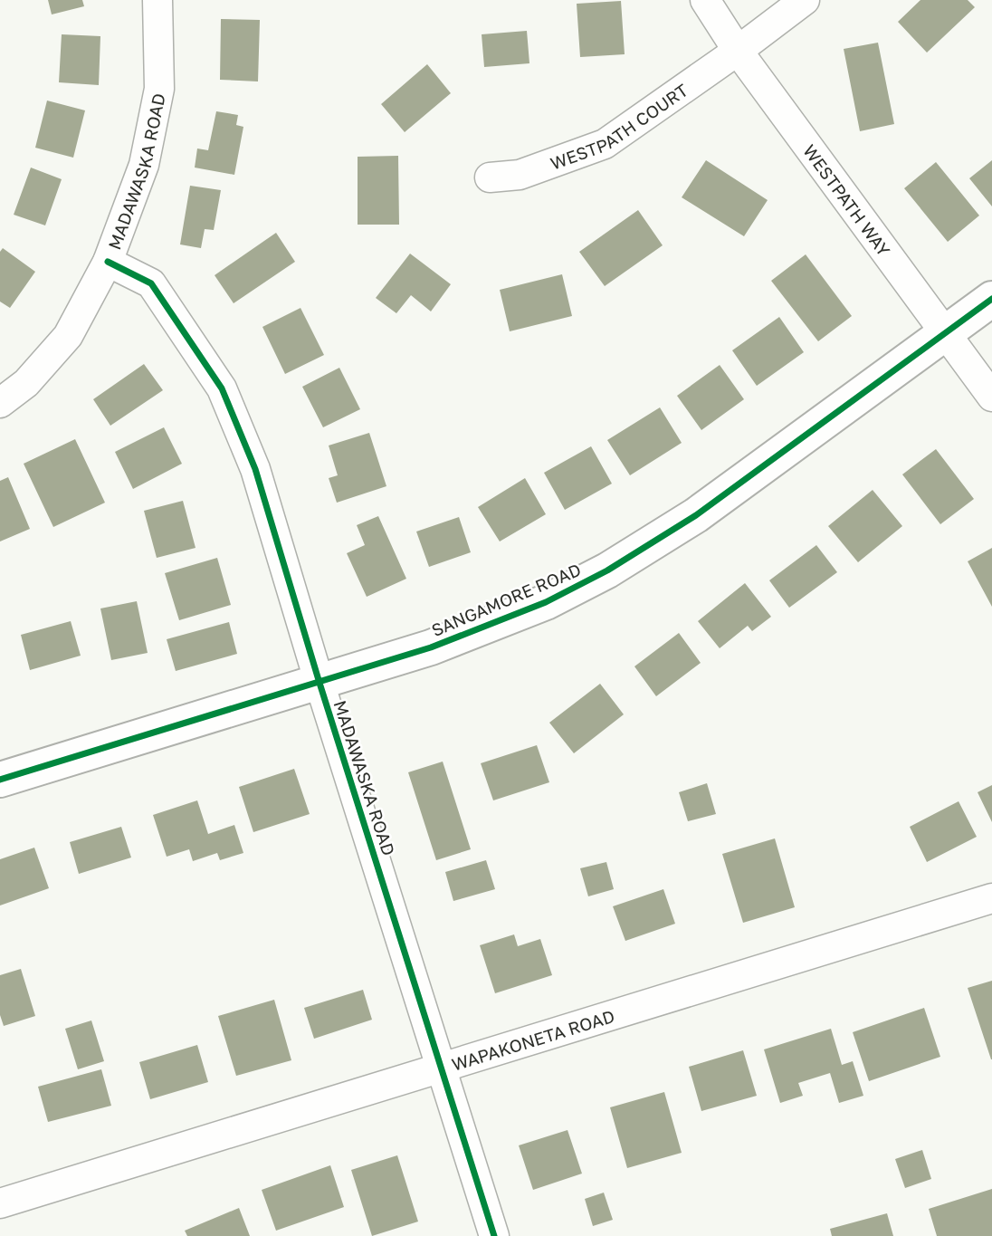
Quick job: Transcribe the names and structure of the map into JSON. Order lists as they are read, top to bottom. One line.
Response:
{"streets":{"street":["WESTPATH COURT","MADAWASKA ROAD","WESTPATH WAY","SANGAMORE ROAD","WAPAKONETA ROAD"]},"crossings":[["WESTPATH COURT","WESTPATH WAY"],["MADAWASKA ROAD","SANGAMORE ROAD"],["MADAWASKA ROAD","WAPAKONETA ROAD"],["WESTPATH WAY","SANGAMORE ROAD"]]}
